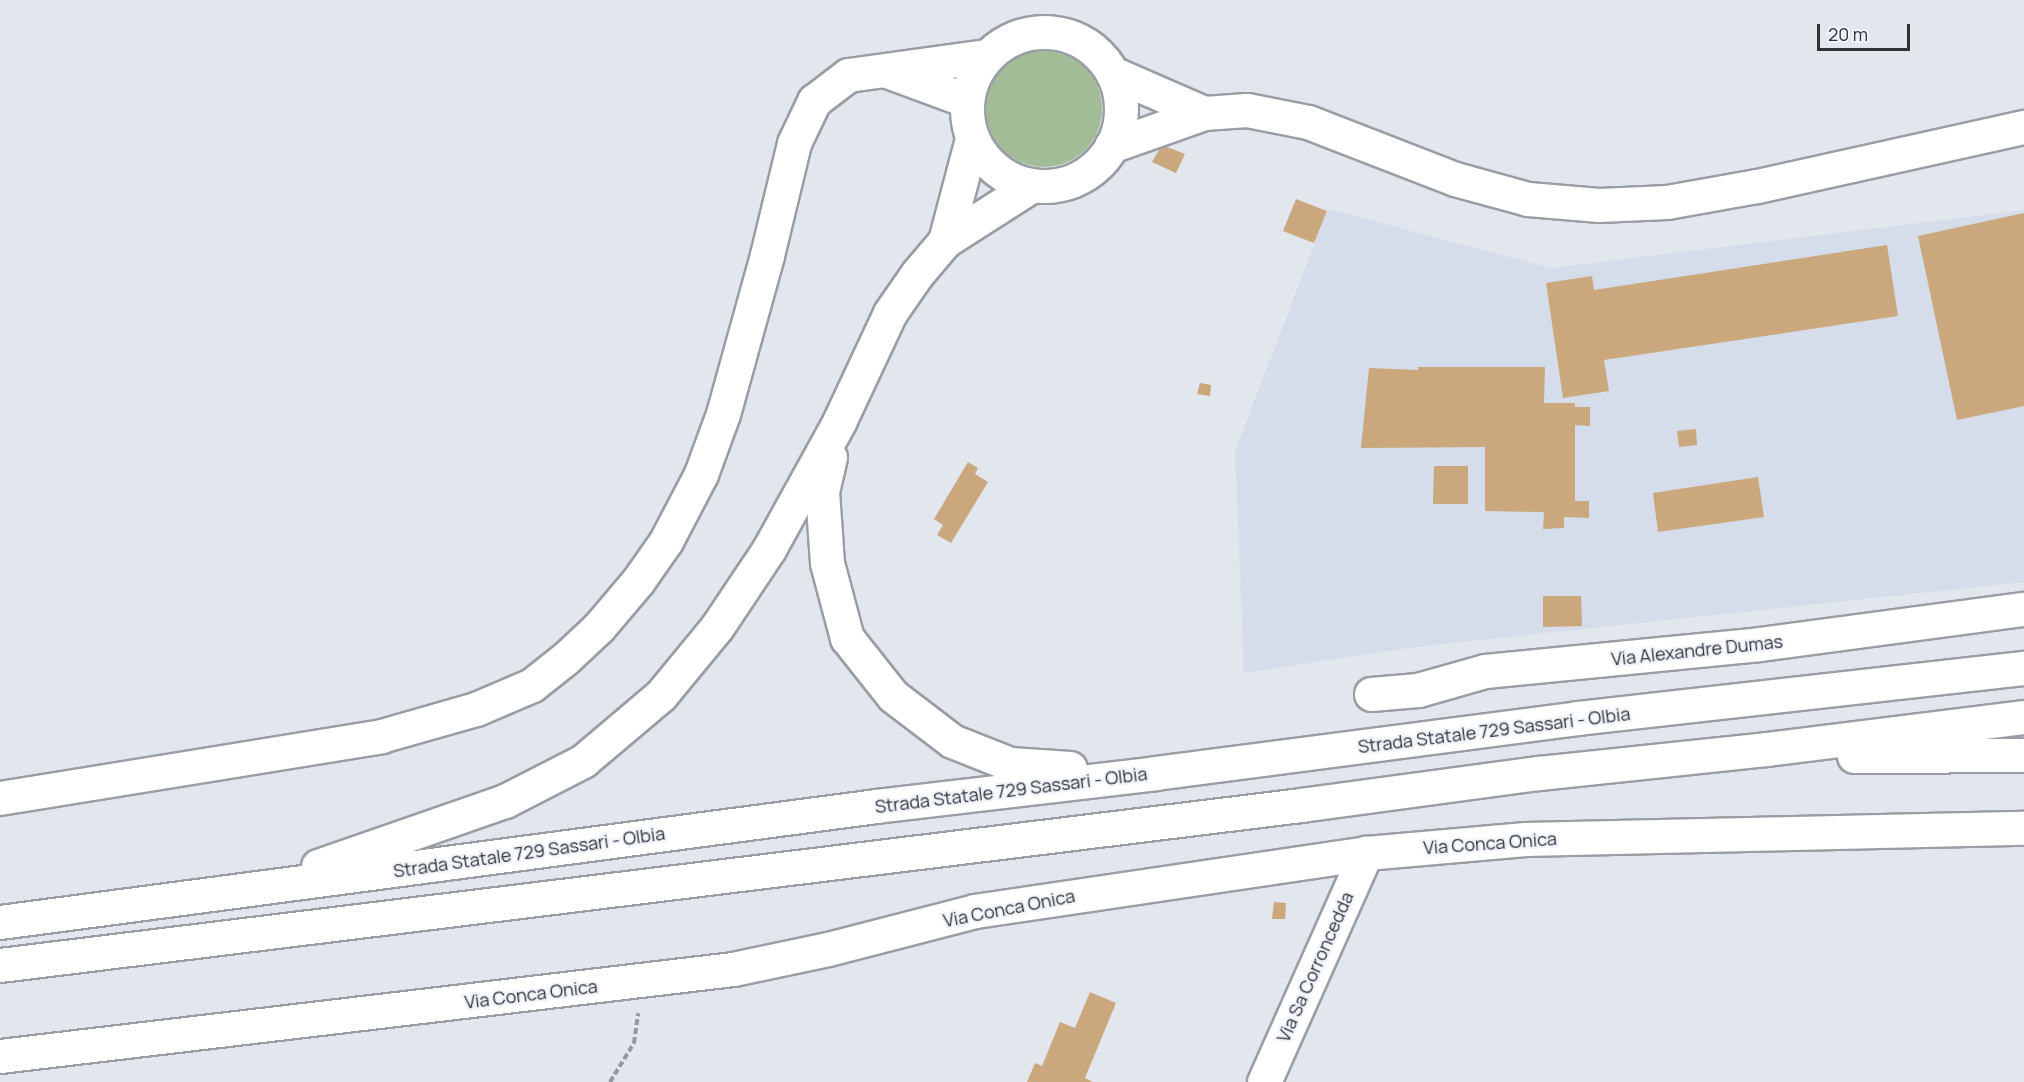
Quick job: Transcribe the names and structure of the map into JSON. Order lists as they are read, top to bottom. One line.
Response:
{"streets":{"main road":["Via Alexandre Dumas","Strada Statale 729 Sassari - Olbia","Via Conca Onica","Via Sa Corroncedda"]},"crossings":[["Via Conca Onica","Via Sa Corroncedda"]],"scale_bar":"20 m"}
